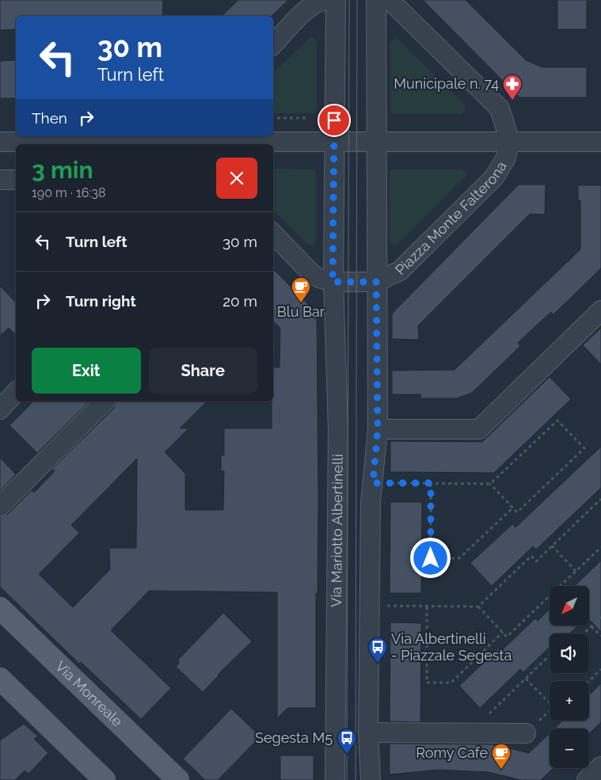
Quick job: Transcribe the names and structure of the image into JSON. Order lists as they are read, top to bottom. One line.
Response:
{"streets":{"main road":["Via Monreale"],"street":["Piazza Monte Falterona","Via Mariotto Albertinelli"]},"crossings":[["Piazza Monte Falterona","Via Mariotto Albertinelli"]],"places":{"pharmacy":["Municipale n. 74"],"cafe":["Blu Bar","Romy Cafe"],"bus stop":["Via Albertinelli - Piazzale Segesta","Segesta M5"]},"north":"bottom left","page":{"turn":["30 m","Turn left"],"then":"Then","heading":["3 min","190 m · 16:38"],"list":[{"name":"Turn left","value":"30 m"},{"name":"Turn right","value":"20 m"}],"buttons":["Exit","Share"],"map_buttons":["+","−"]}}
